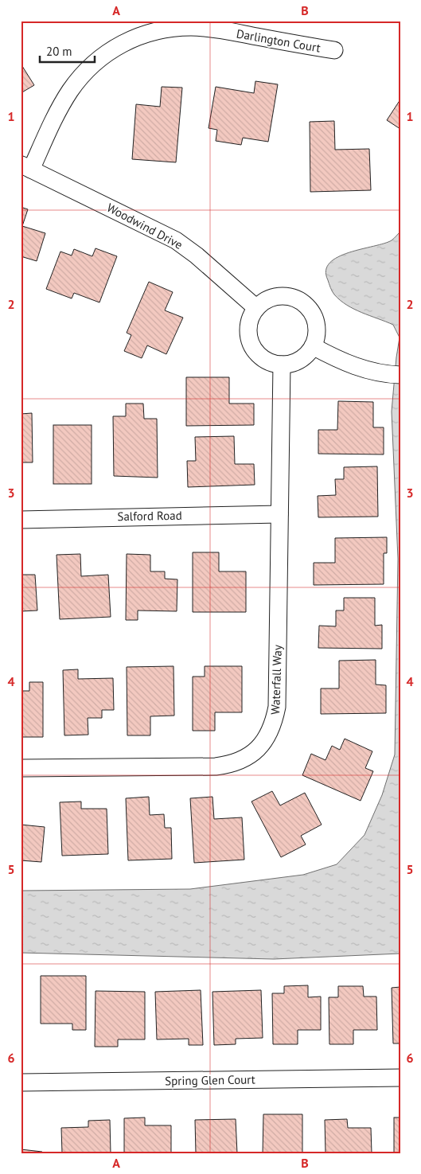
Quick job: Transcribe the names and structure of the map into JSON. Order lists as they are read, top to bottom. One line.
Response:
{"streets":{"street":["Darlington Court","Woodwind Drive","Salford Road","Waterfall Way","Spring Glen Court"]},"crossings":[["Darlington Court","Woodwind Drive"],["Woodwind Drive","Waterfall Way"],["Salford Road","Waterfall Way"]],"scale_bar":"20 m","grid":{"columns":["A","B"],"rows":["1","2","3","4","5","6"]}}
